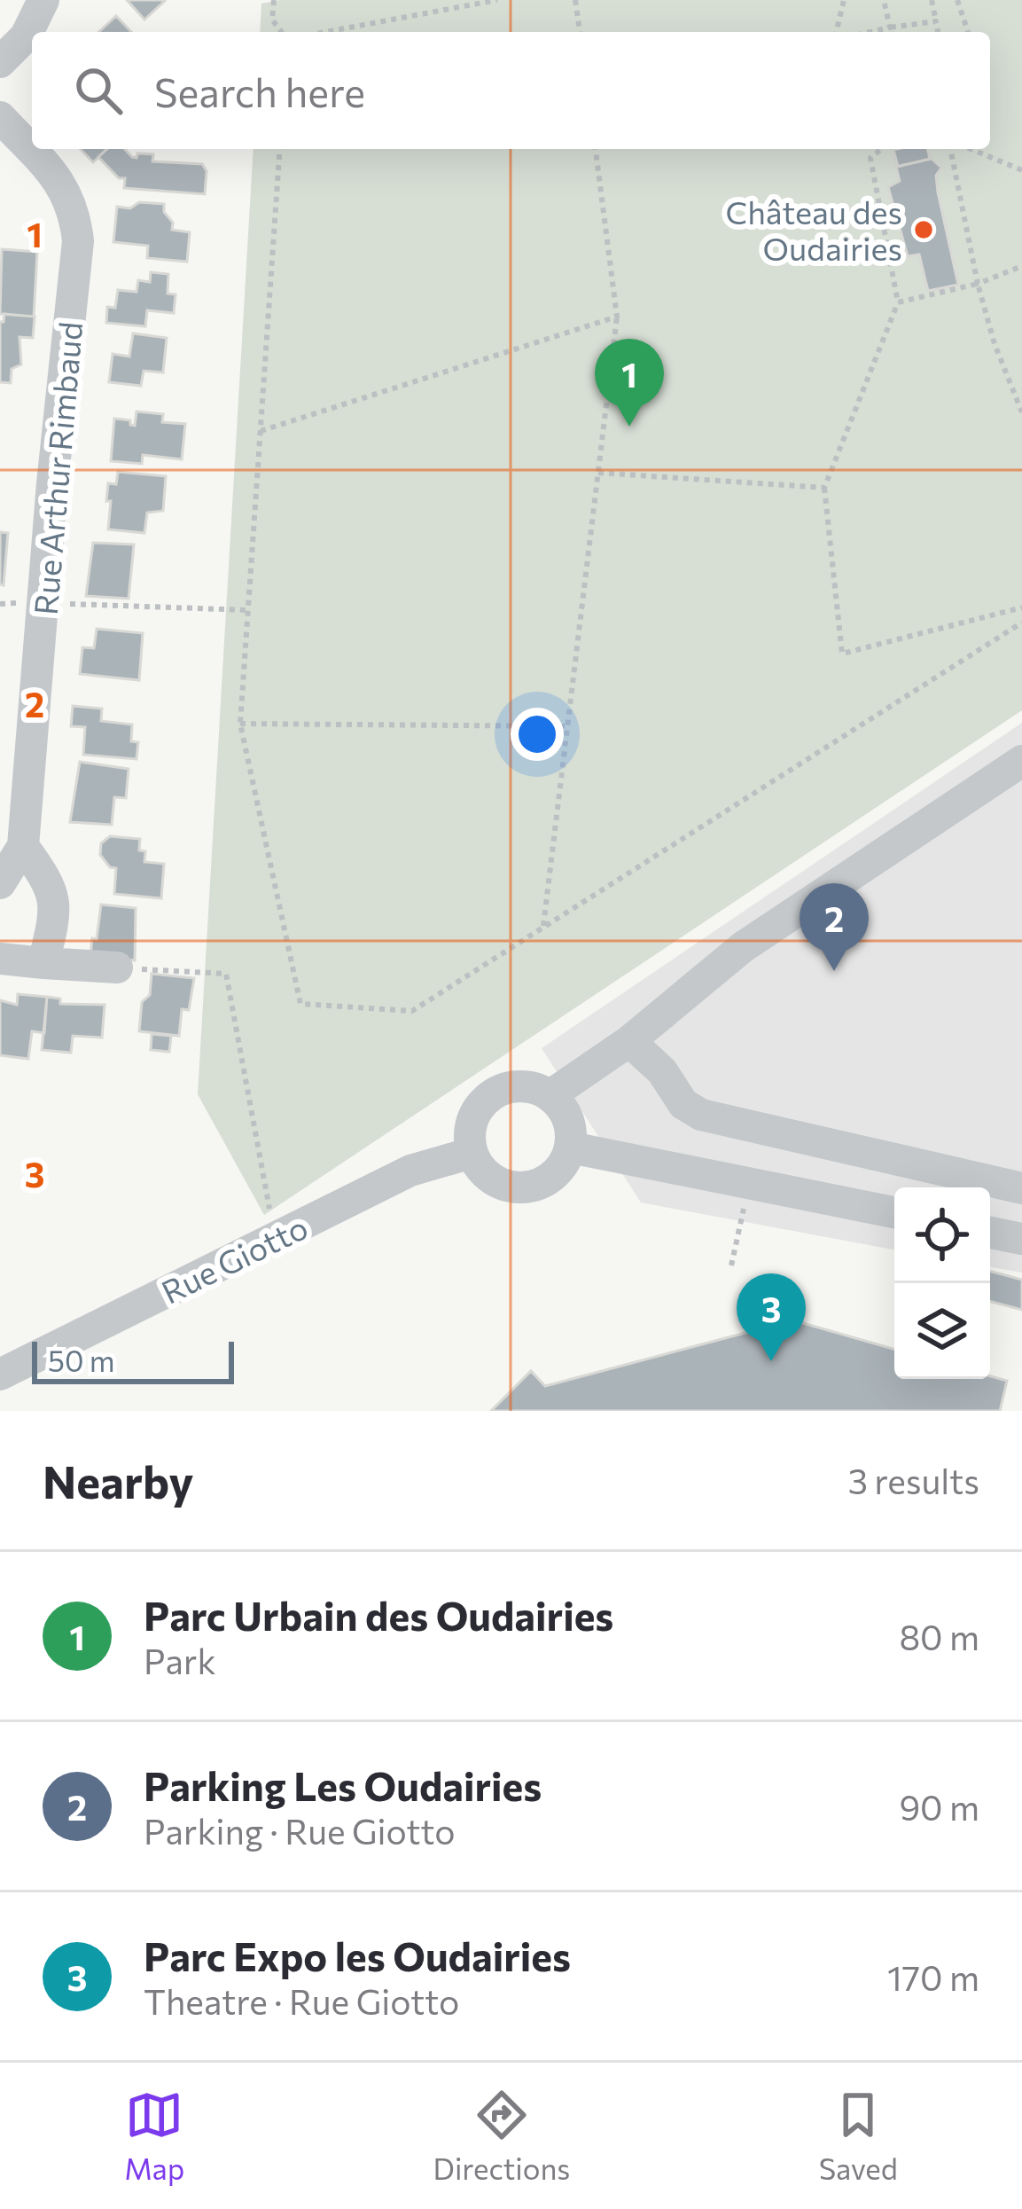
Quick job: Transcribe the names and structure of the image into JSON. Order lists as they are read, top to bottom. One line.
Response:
{"streets":{"street":["Rue Arthur Rimbaud","Rue Giotto"]},"places":["Château des Oudairies"],"scale_bar":"50 m","page":{"search":"Search here","pins":["1","2","3"],"scale":"50 m","heading":["Nearby","3 results"],"list":[{"mark":"1","name":"Parc Urbain des Oudairies","note":"Park","value":"80 m"},{"mark":"2","name":"Parking Les Oudairies","note":"Parking · Rue Giotto","value":"90 m"},{"mark":"3","name":"Parc Expo les Oudairies","note":"Theatre · Rue Giotto","value":"170 m"}],"nav":["Map","Directions","Saved"]},"grid":{"rows":["1","2","3"]}}
